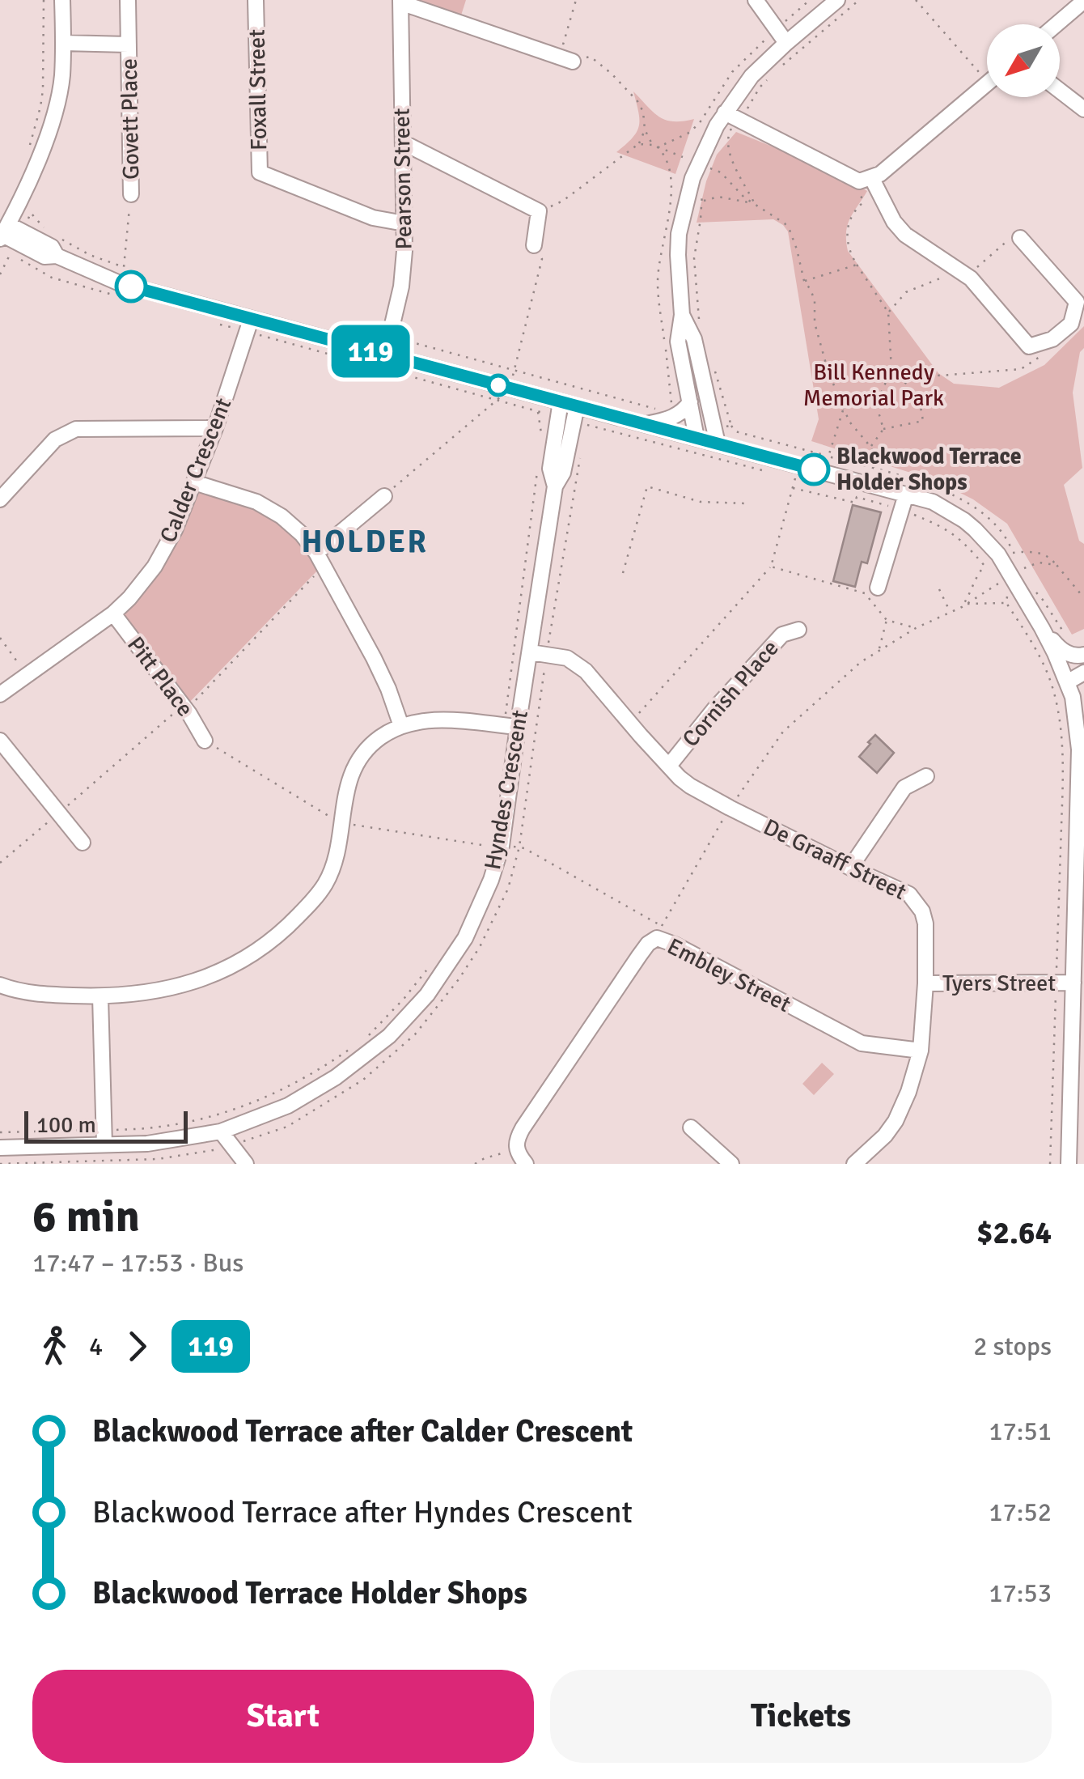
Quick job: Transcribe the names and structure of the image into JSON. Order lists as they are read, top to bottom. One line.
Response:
{"streets":{"street":["Foxall Street","Govett Place","Pearson Street","Calder Crescent","Pitt Place","Cornish Place","Hyndes Crescent","De Graaff Street","Embley Street","Tyers Street"]},"crossings":[["Foxall Street","Pearson Street"],["Calder Crescent","Pitt Place"],["Cornish Place","De Graaff Street"],["Hyndes Crescent","De Graaff Street"],["De Graaff Street","Embley Street"],["De Graaff Street","Tyers Street"]],"districts":["HOLDER"],"parks":["Bill Kennedy Memorial Park"],"places":["Blackwood Terrace Holder Shops"],"lines":["bus line 119"],"scale_bar":"100 m","north":"bottom left","page":{"on_map":"119","scale":"100 m","heading":["6 min","17:47 – 17:53 · Bus","$2.64"],"legs":["4","119","2 stops"],"list":[{"name":"Blackwood Terrace after Calder Crescent","value":"17:51"},{"name":"Blackwood Terrace after Hyndes Crescent","value":"17:52"},{"name":"Blackwood Terrace Holder Shops","value":"17:53"}],"buttons":["Start","Tickets"]}}
